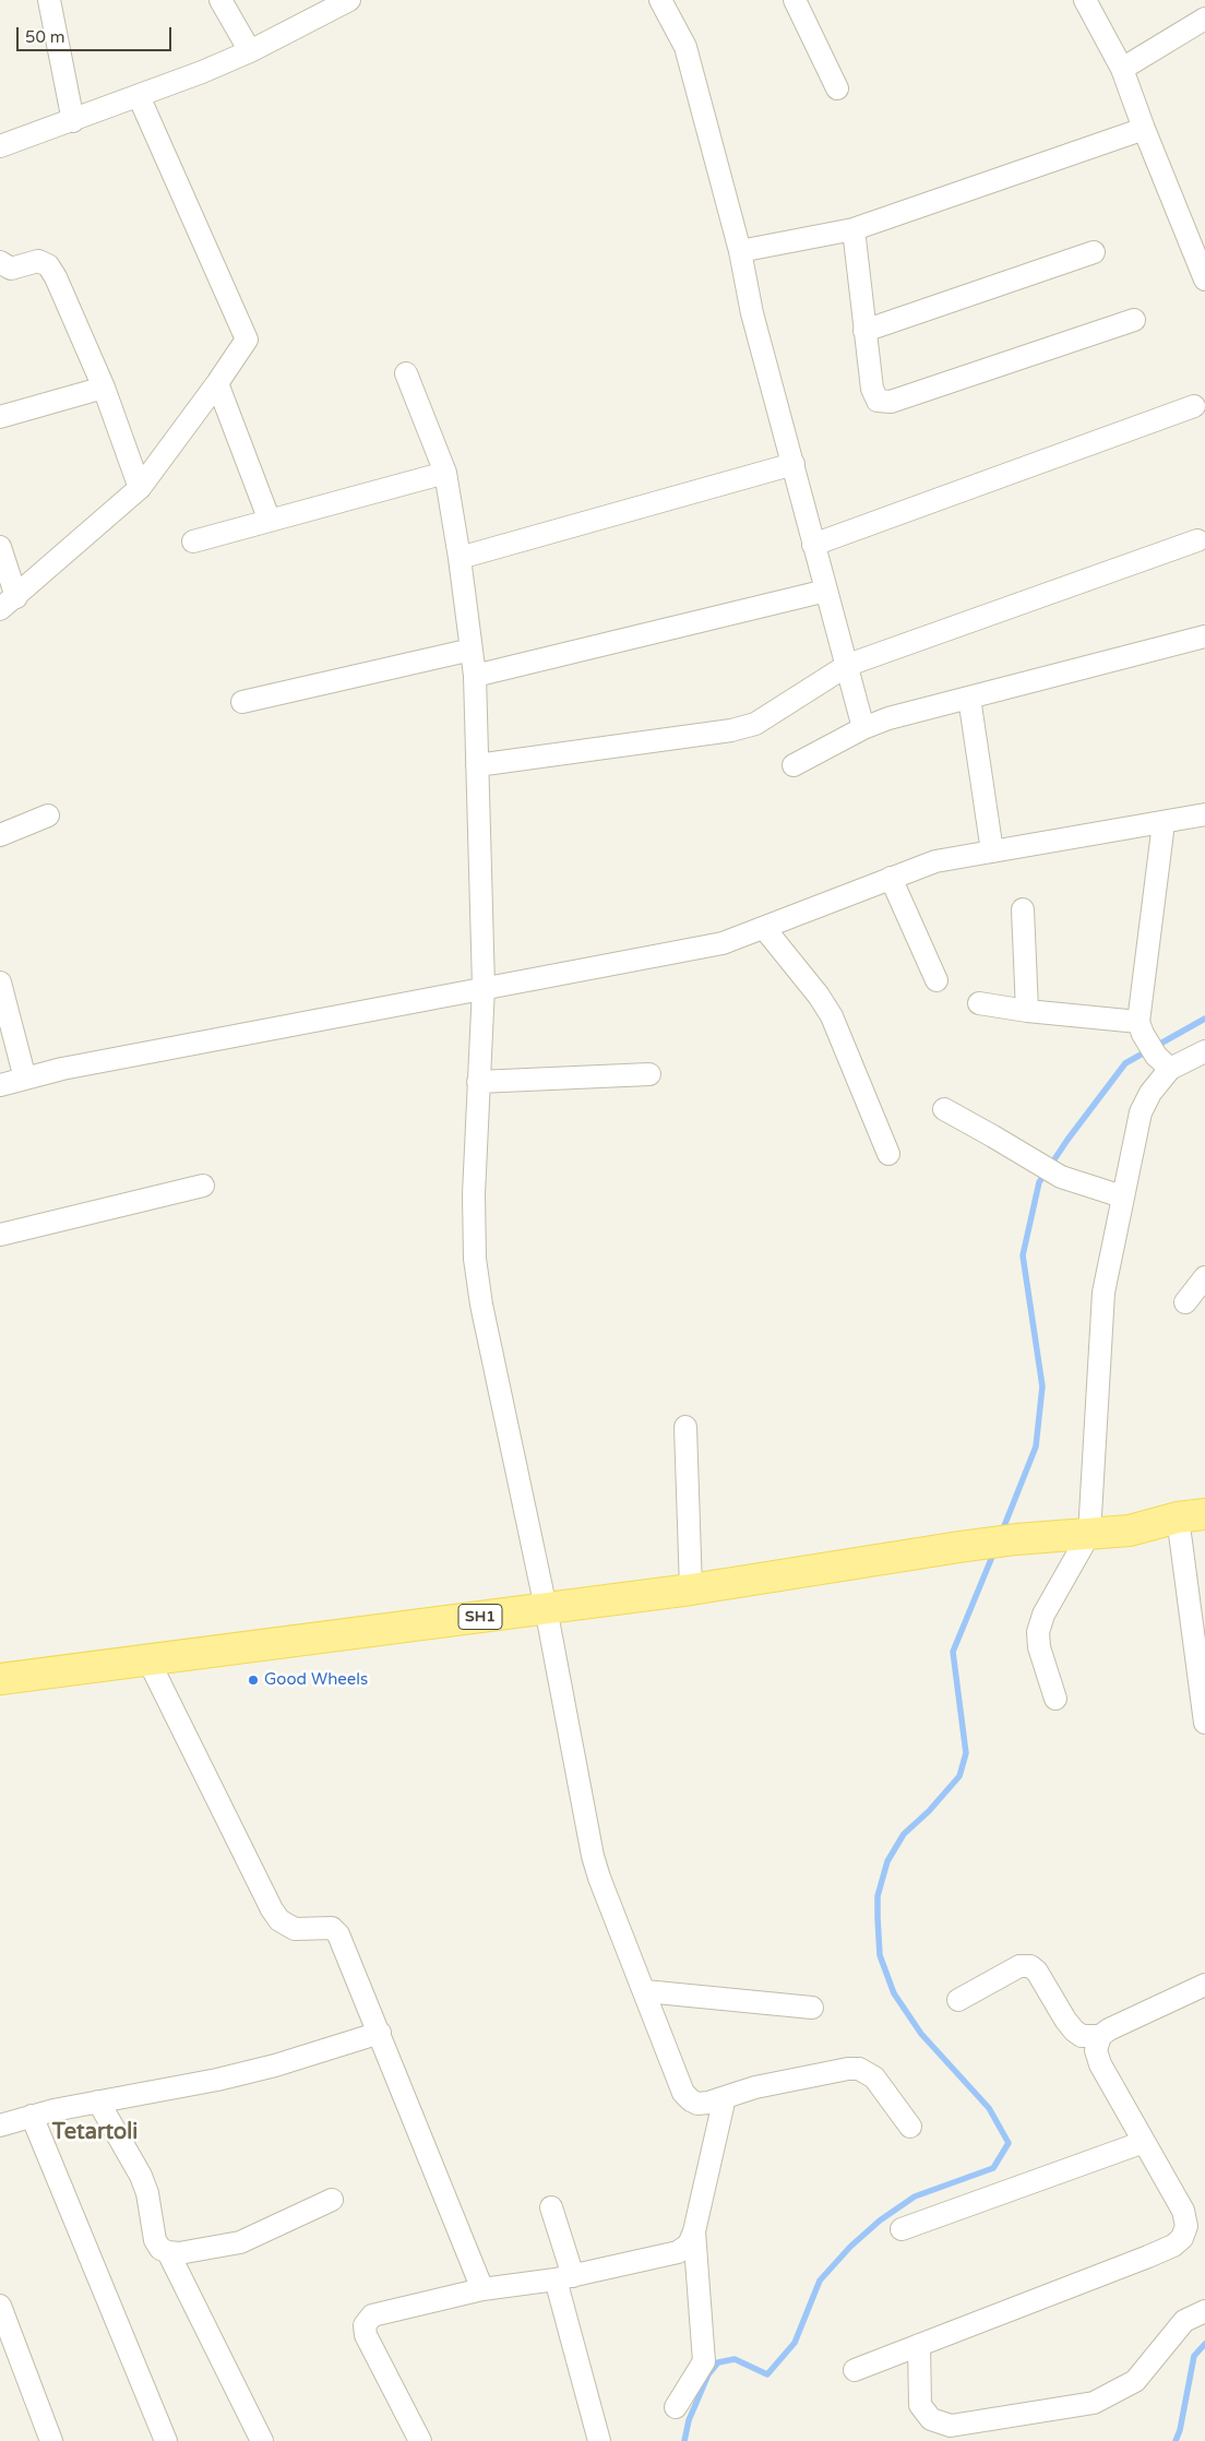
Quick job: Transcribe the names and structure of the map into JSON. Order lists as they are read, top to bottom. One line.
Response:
{"streets":{"main road":["SH1"]},"districts":["Tetartoli"],"places":["Good Wheels"],"scale_bar":"50 m"}
